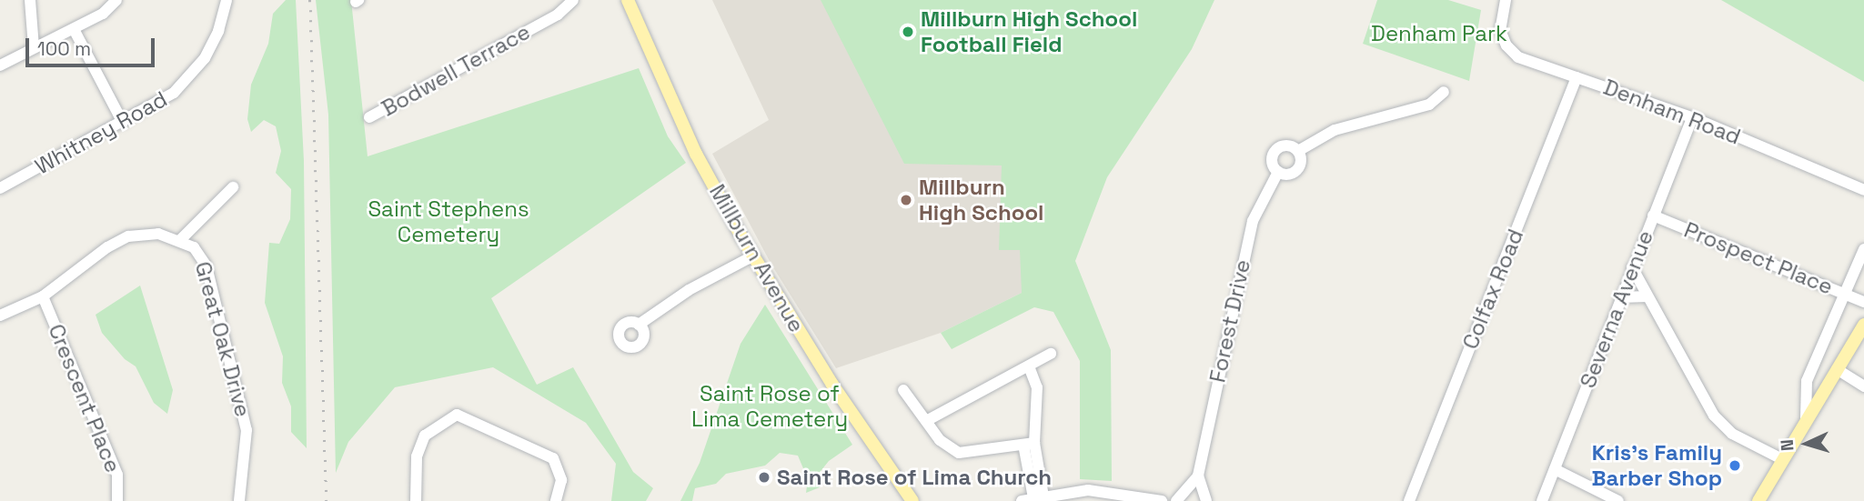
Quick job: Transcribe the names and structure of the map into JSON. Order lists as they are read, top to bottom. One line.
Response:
{"streets":{"main road":["Millburn Avenue"],"street":["Bodwell Terrace","Denham Road","Whitney Road","Prospect Place","Colfax Road","Severna Avenue","Forest Drive","Great Oak Drive","Crescent Place"]},"crossings":[["Denham Road","Colfax Road"],["Denham Road","Severna Avenue"],["Prospect Place","Severna Avenue"],["Great Oak Drive","Crescent Place"]],"parks":["Denham Park","Saint Stephens Cemetery","Saint Rose of Lima Cemetery"],"places":["Millburn High School Football Field","Millburn High School","Kris's Family Barber Shop","Saint Rose of Lima Church"],"scale_bar":"100 m","north":"left"}
